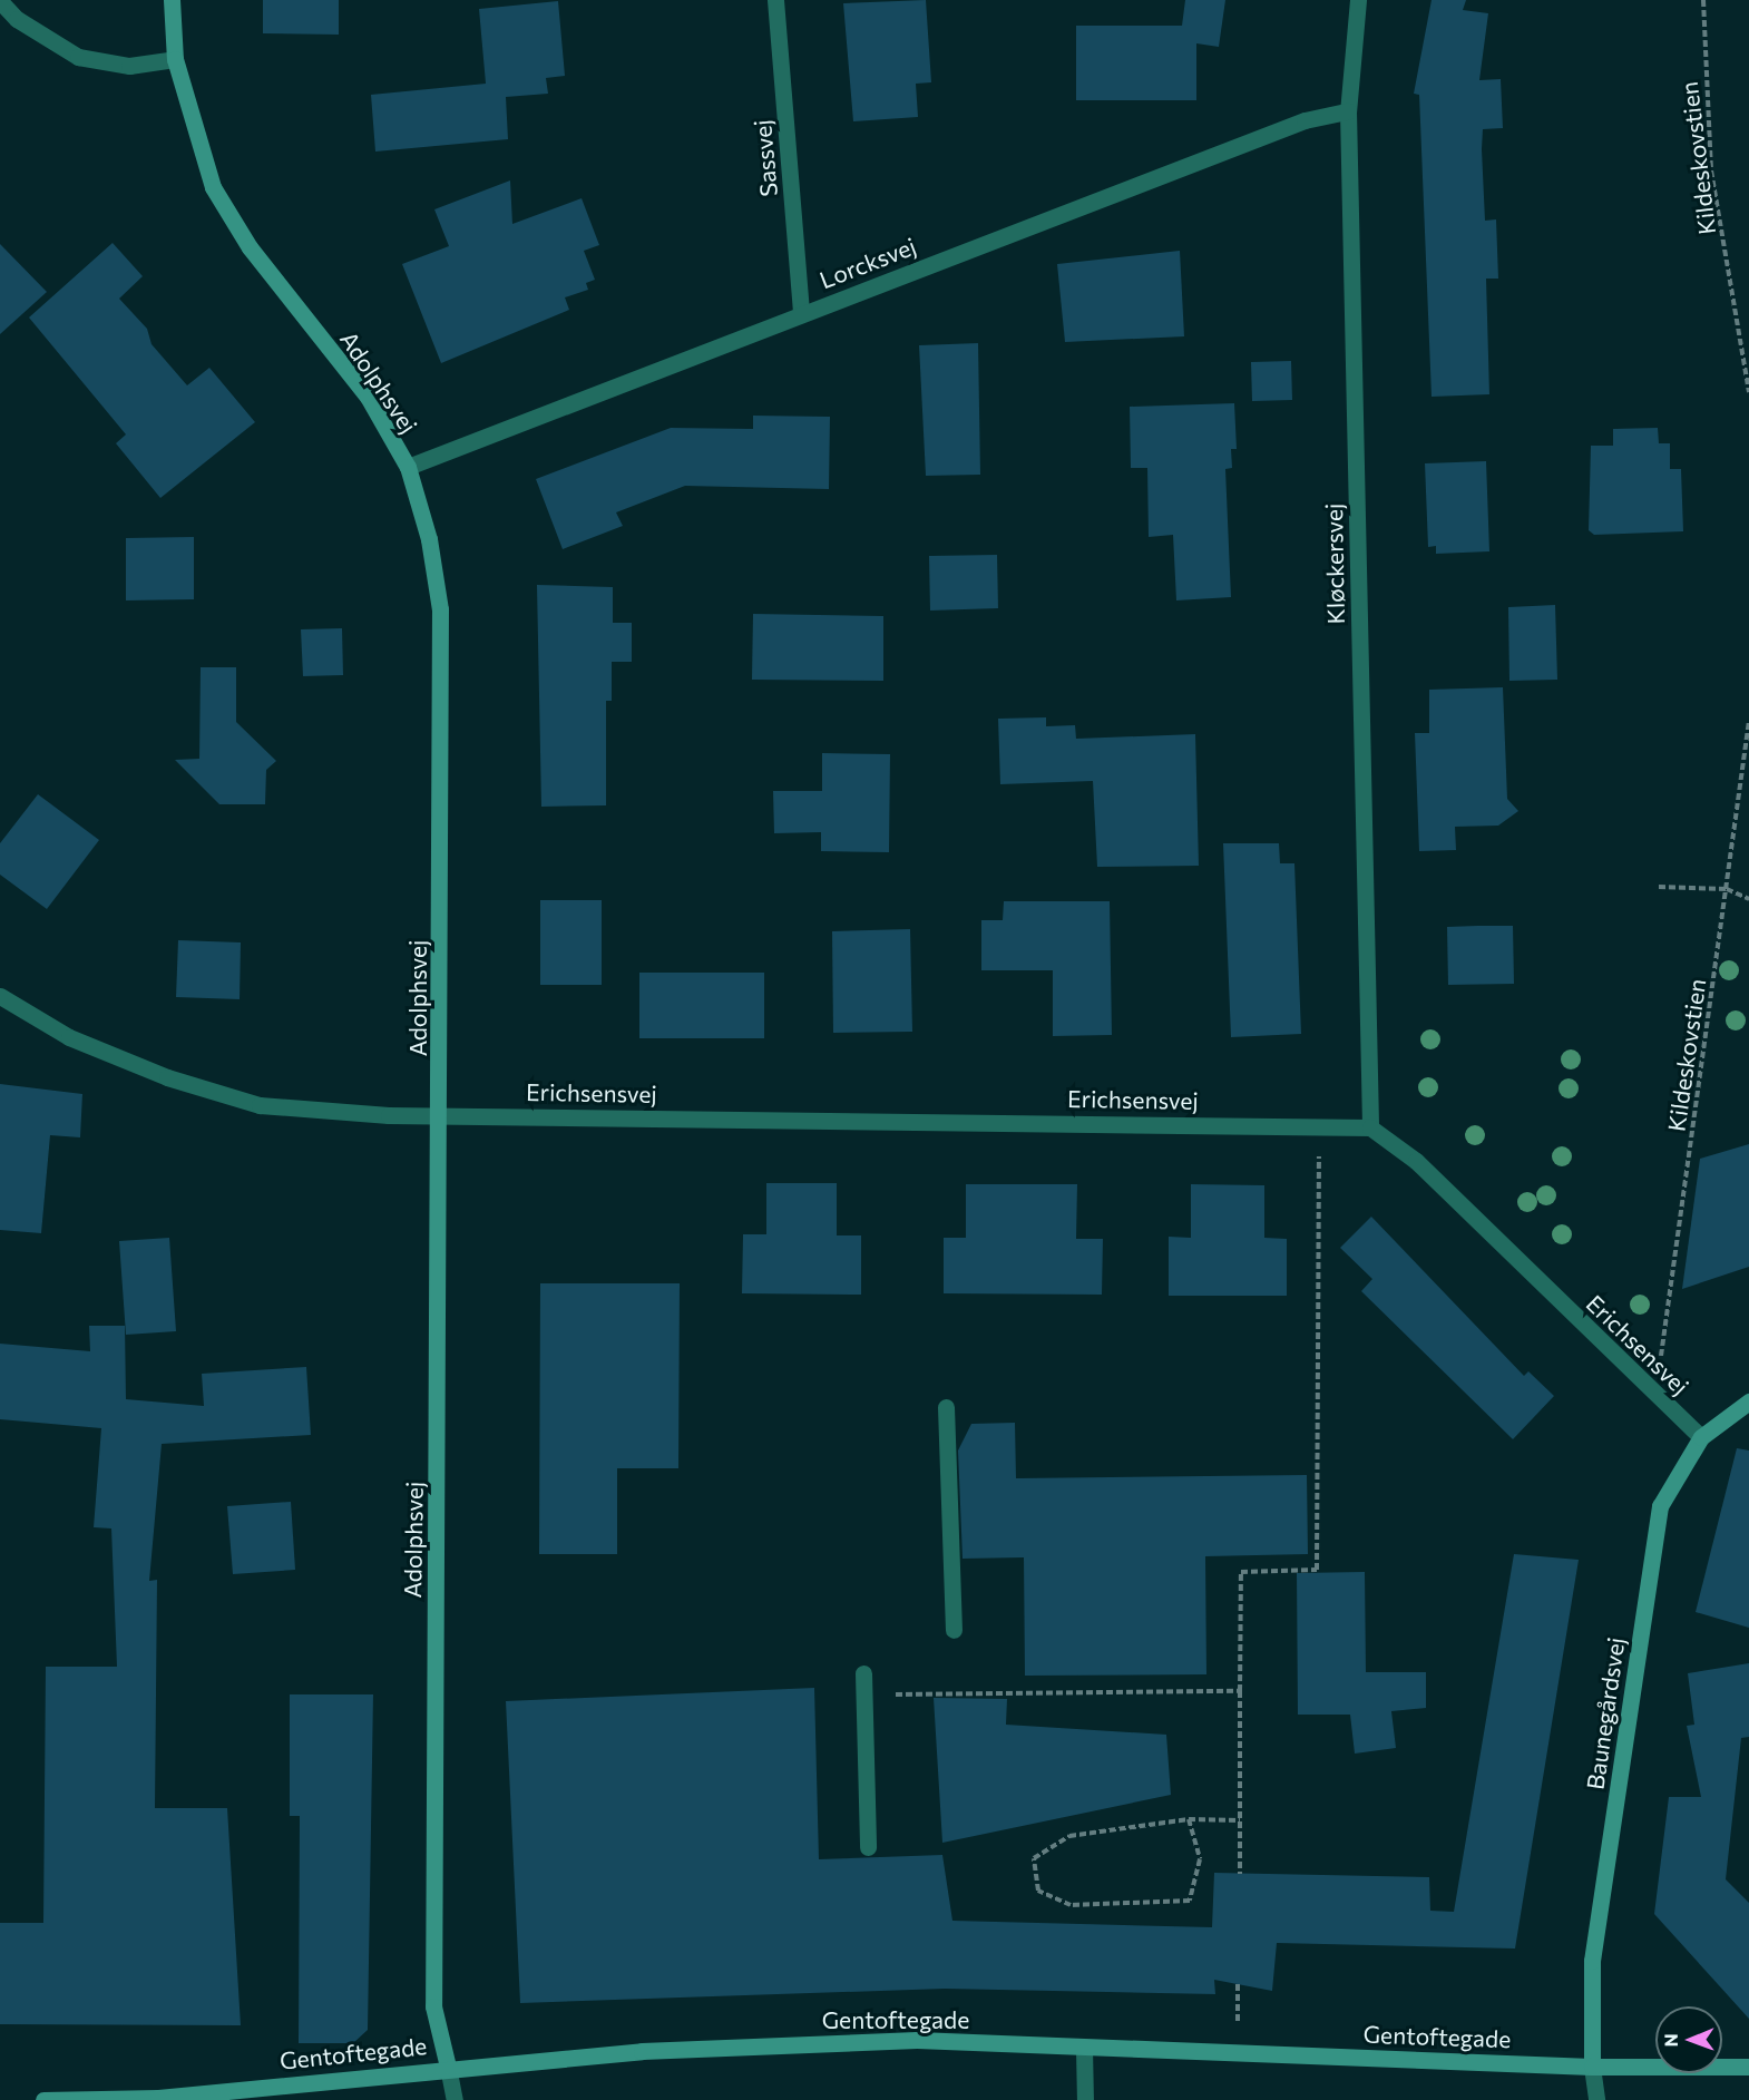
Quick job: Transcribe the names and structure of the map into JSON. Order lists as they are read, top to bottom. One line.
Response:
{"streets":{"street":["Sassvej","Lorcksvej","Adolphsvej","Kløckersvej","Erichsensvej","Baunegårdsvej","Gentoftegade"],"path":["Kildeskovstien"]},"crossings":[["Sassvej","Lorcksvej"],["Kildeskovstien","Erichsensvej"],["Lorcksvej","Adolphsvej"],["Lorcksvej","Kløckersvej"],["Adolphsvej","Erichsensvej"],["Adolphsvej","Gentoftegade"],["Kløckersvej","Erichsensvej"],["Erichsensvej","Baunegårdsvej"],["Baunegårdsvej","Gentoftegade"]],"north":"left"}
